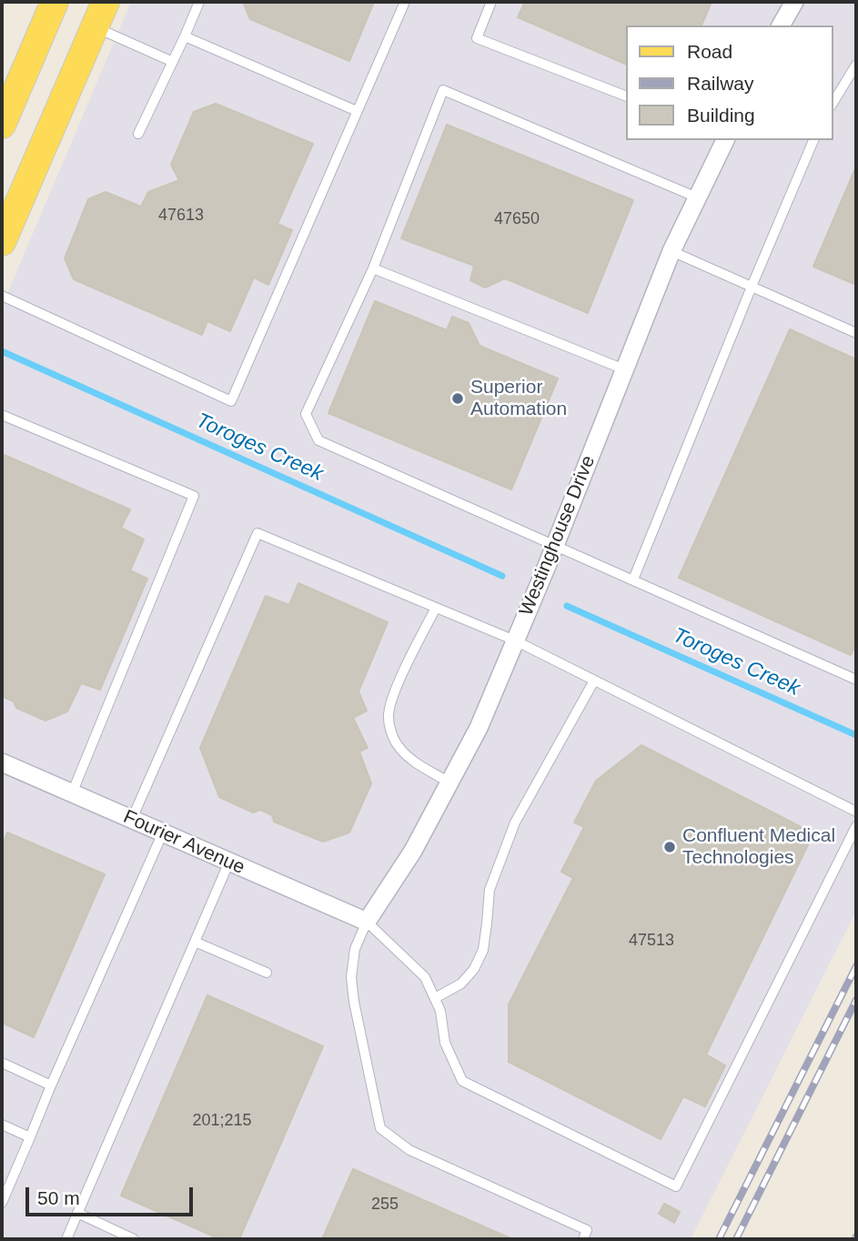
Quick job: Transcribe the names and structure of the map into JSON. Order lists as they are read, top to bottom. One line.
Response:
{"streets":{"street":["Westinghouse Drive","Fourier Avenue"]},"crossings":[["Westinghouse Drive","Fourier Avenue"]],"water":["Toroges Creek"],"places":["Superior Automation","Confluent Medical Technologies"],"house_numbers":["47613","47650","47513","201;215","255"],"legend":["Road","Railway","Building"],"scale_bar":"50 m"}
